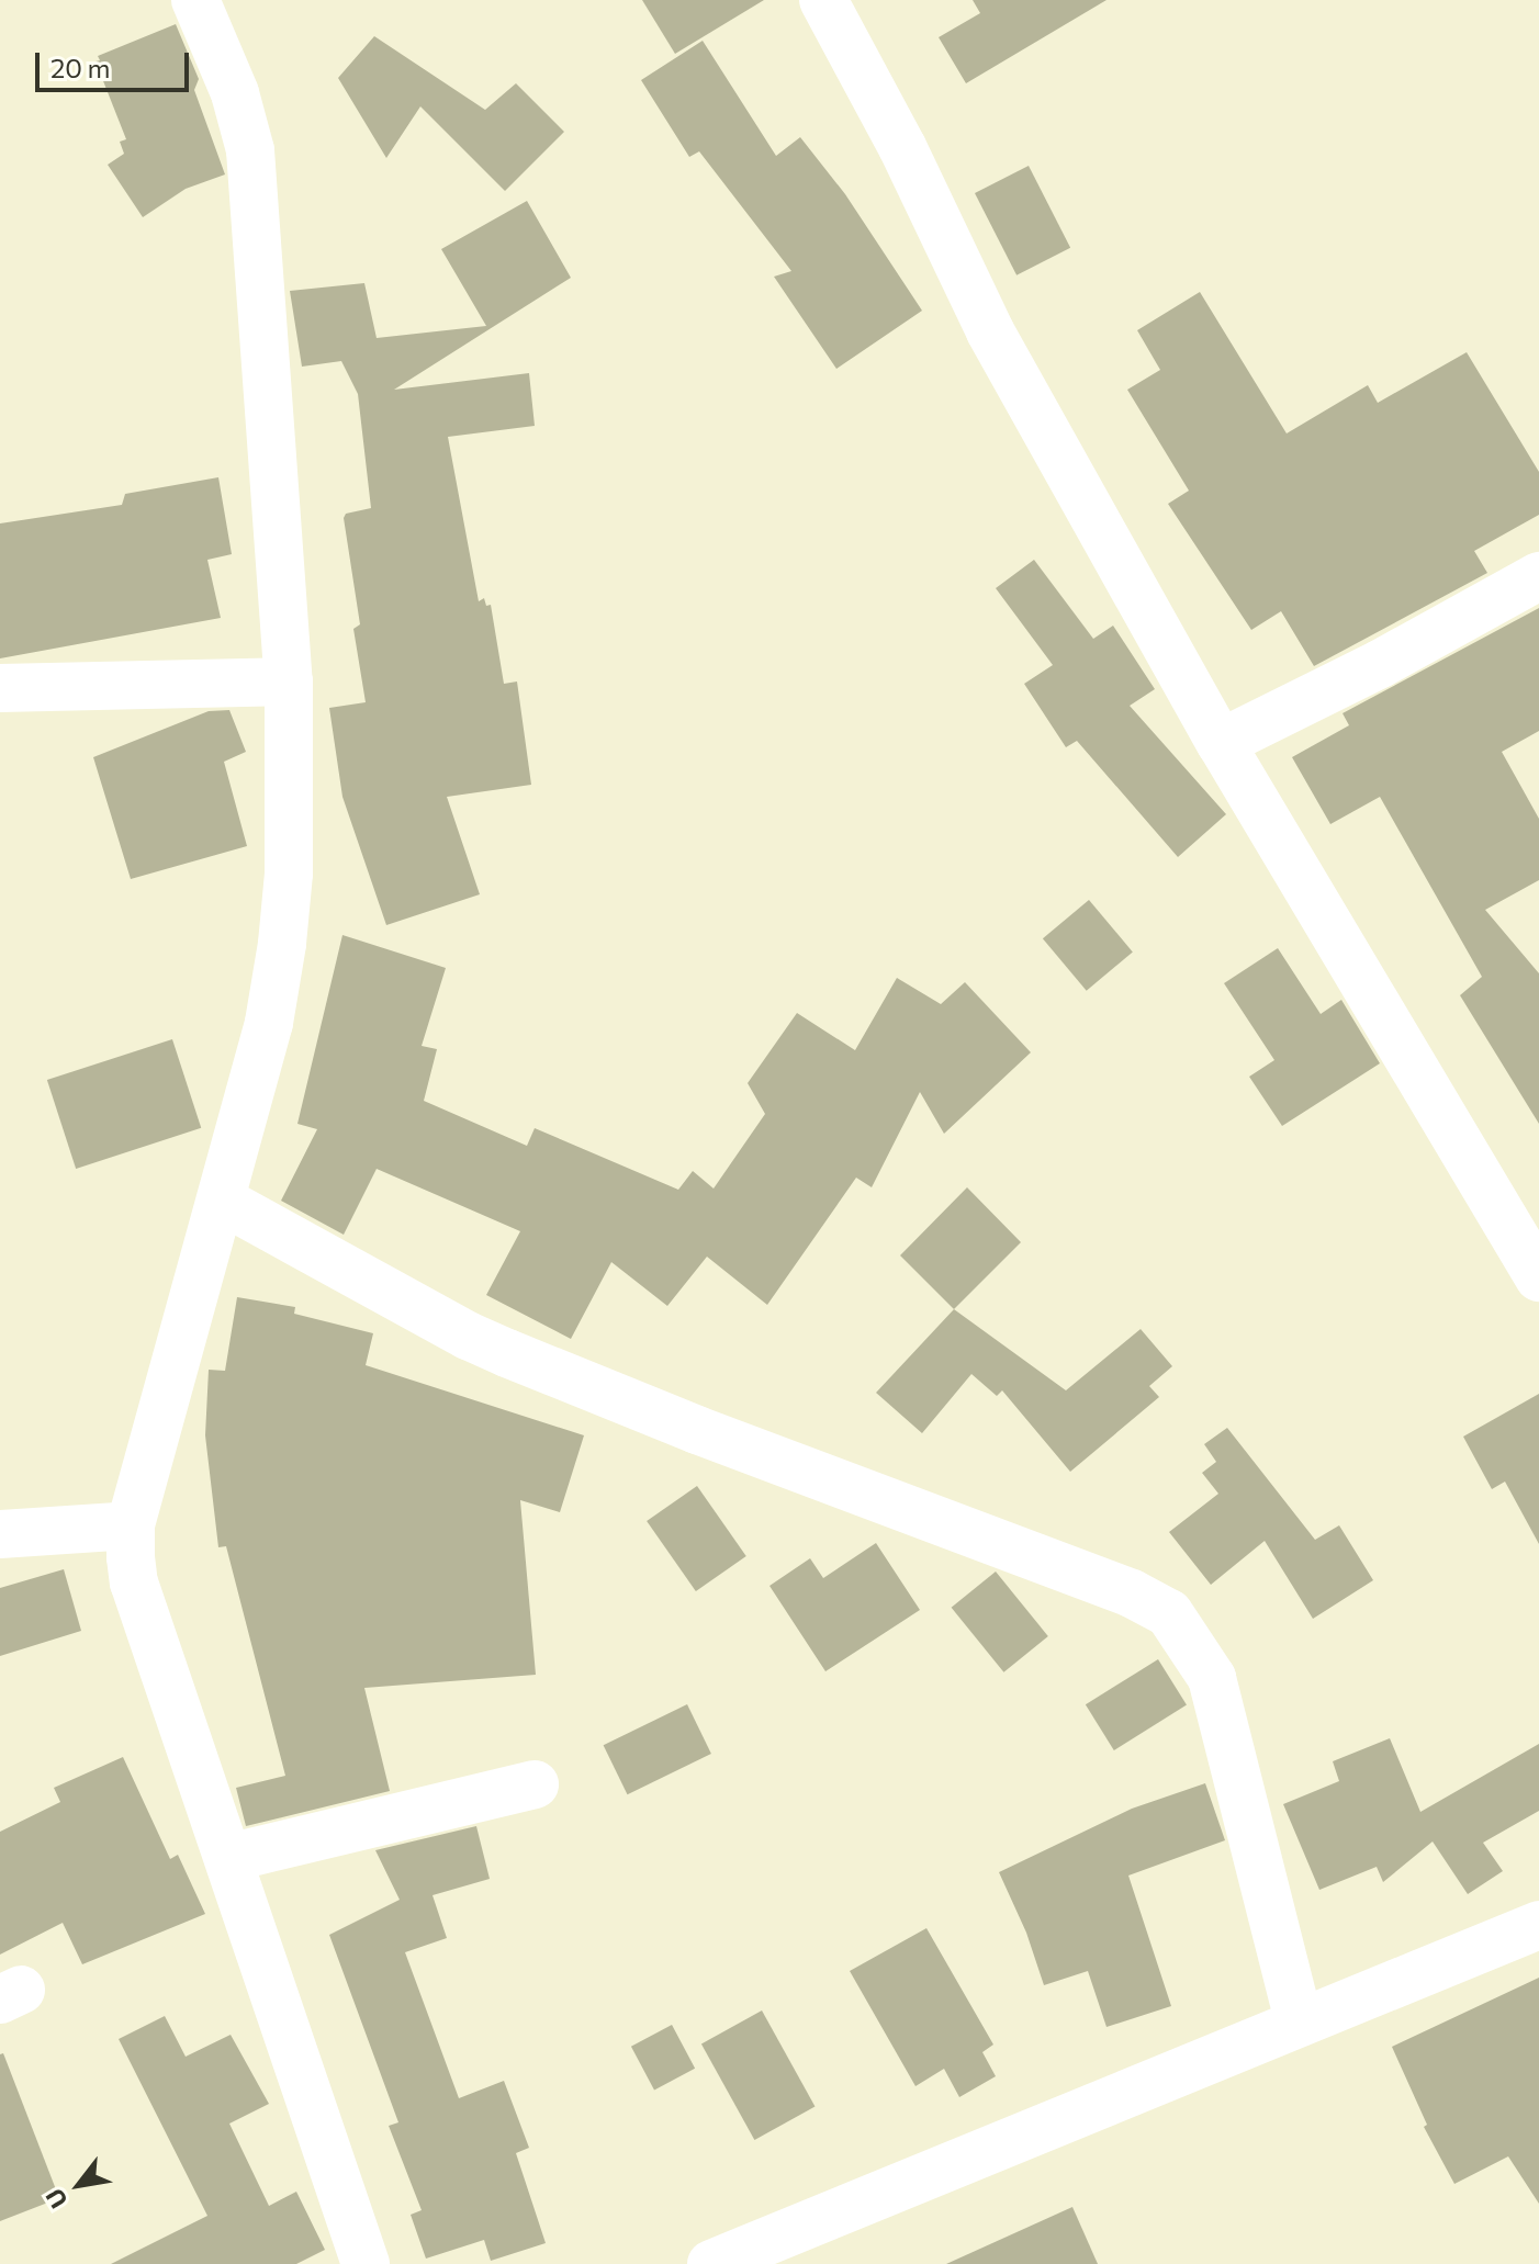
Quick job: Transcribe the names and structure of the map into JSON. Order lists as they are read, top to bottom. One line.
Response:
{"scale_bar":"20 m","north":"bottom left"}
